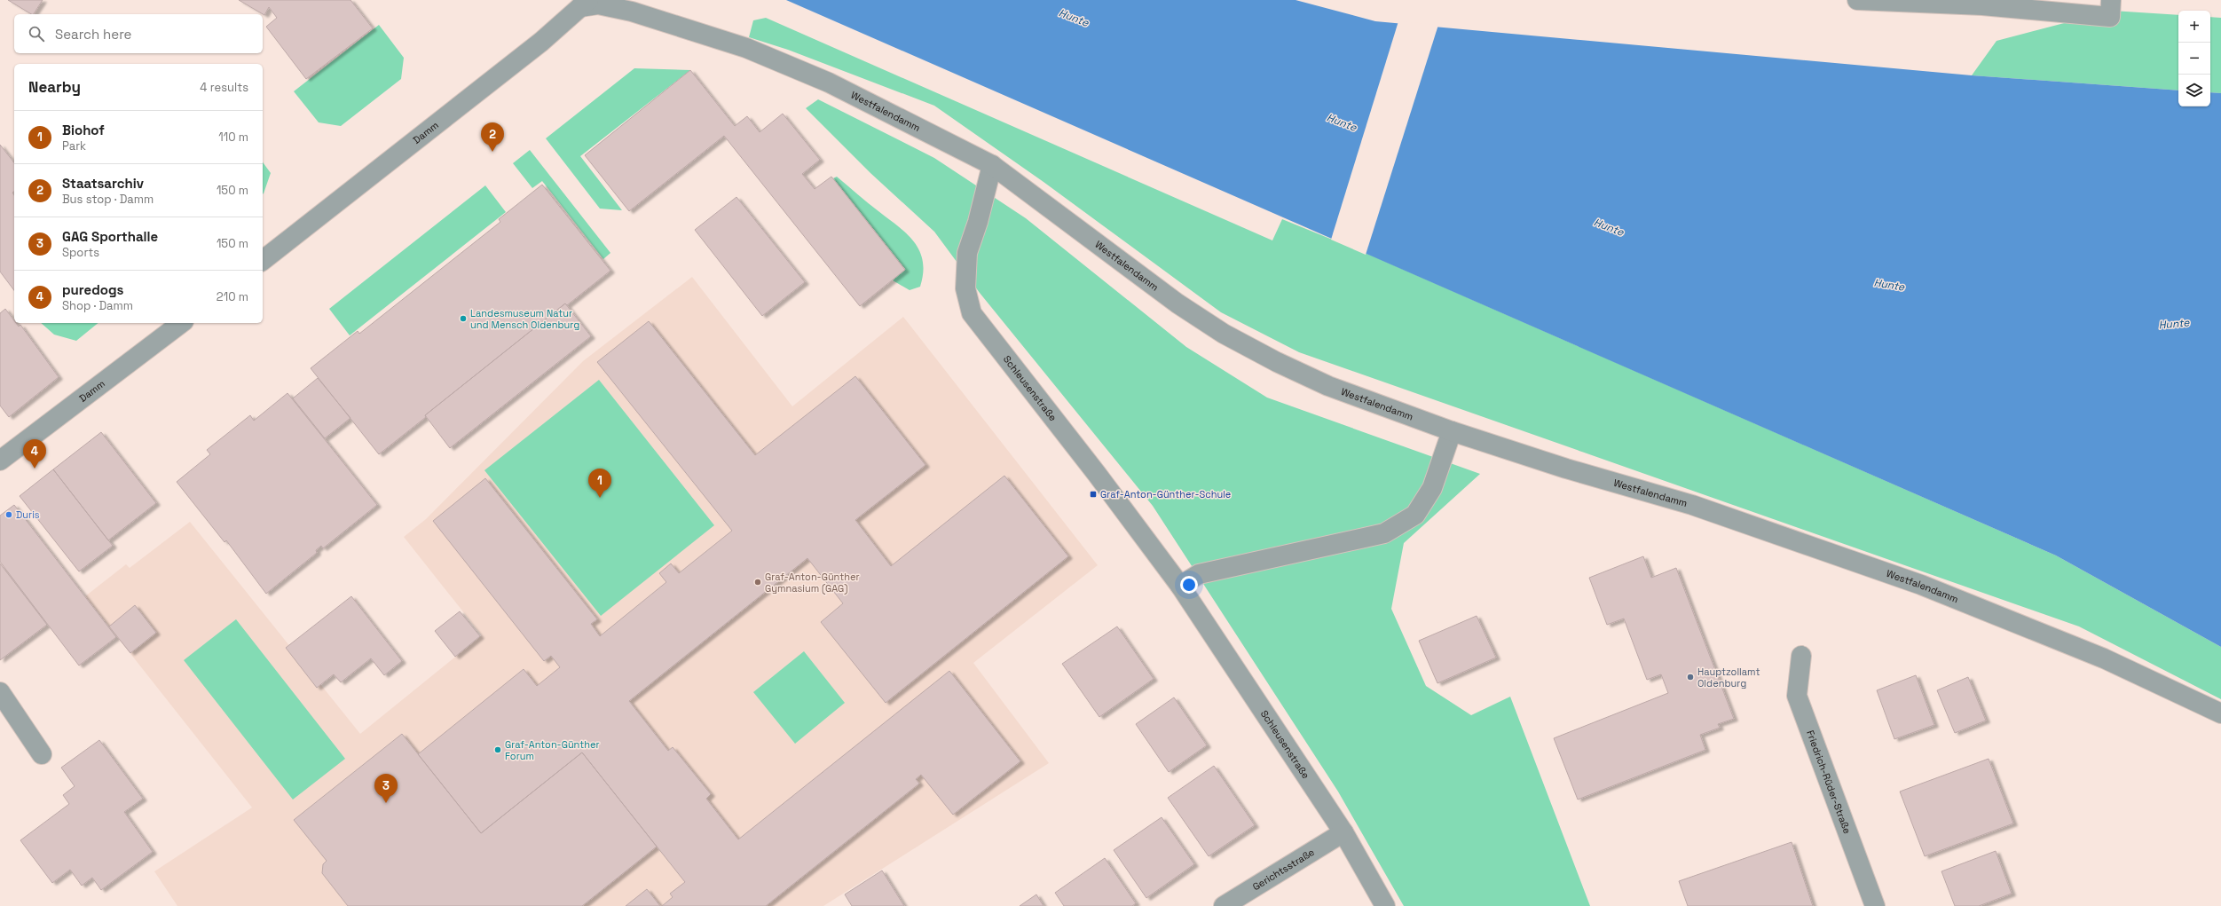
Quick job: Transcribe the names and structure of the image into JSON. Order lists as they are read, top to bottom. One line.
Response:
{"streets":{"street":["Westfalendamm","Damm","Schleusenstraße","Friedrich-Rüder-Straße","Gerichtsstraße"]},"crossings":[["Westfalendamm","Damm"],["Westfalendamm","Schleusenstraße"],["Schleusenstraße","Gerichtsstraße"]],"water":["Hunte"],"places":{"other":["Landesmuseum Natur und Mensch Oldenburg","Duris","Graf-Anton-Günther Gymnasium (GAG)","Hauptzollamt Oldenburg","Graf-Anton-Günther Forum"],"transit":["Graf-Anton-Günther-Schule"]},"page":{"map_buttons":["+","−"],"search":"Search here","heading":["Nearby","4 results"],"list":[{"mark":"1","name":"Biohof","note":"Park","value":"110 m"},{"mark":"2","name":"Staatsarchiv","note":"Bus stop · Damm","value":"150 m"},{"mark":"3","name":"GAG Sporthalle","note":"Sports","value":"150 m"},{"mark":"4","name":"puredogs","note":"Shop · Damm","value":"210 m"}],"pins":["2","4","1","3"]}}
